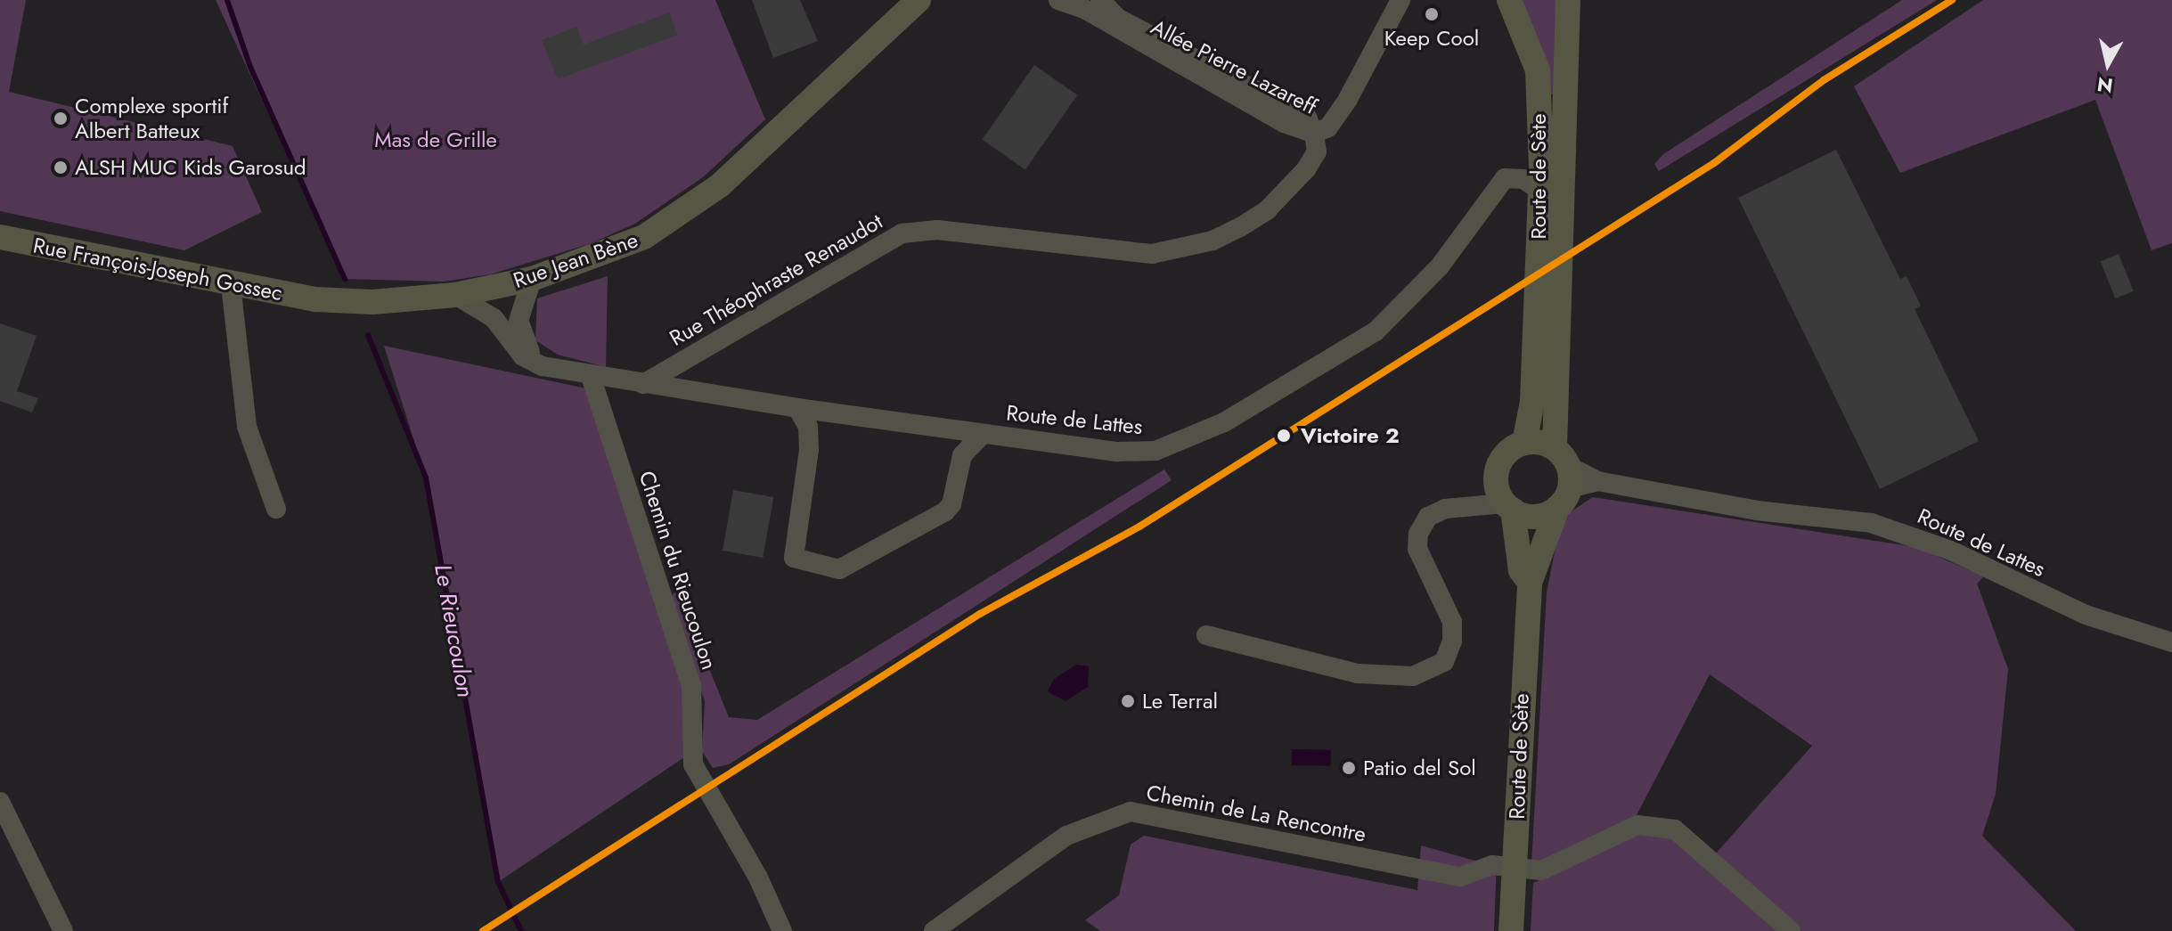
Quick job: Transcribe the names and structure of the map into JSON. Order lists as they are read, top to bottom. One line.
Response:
{"streets":{"main road":["Route de Sète","Rue Jean Bène","Rue François-Joseph Gossec"],"street":["Allée Pierre Lazareff","Rue Théophraste Renaudot","Route de Lattes","Chemin du Rieucoulon","Chemin de La Rencontre"]},"crossings":[["Allée Pierre Lazareff","Rue Théophraste Renaudot"],["Route de Sète","Route de Lattes"],["Route de Sète","Chemin de La Rencontre"],["Rue Jean Bène","Rue François-Joseph Gossec"],["Rue Jean Bène","Route de Lattes"],["Rue Théophraste Renaudot","Route de Lattes"],["Route de Lattes","Chemin du Rieucoulon"]],"water":["Le Rieucoulon"],"parks":["Mas de Grille"],"places":["Keep Cool","Complexe sportif Albert Batteux","ALSH MUC Kids Garosud","Victoire 2","Le Terral","Patio del Sol"],"lines":["tram line 2"],"north":"bottom"}
